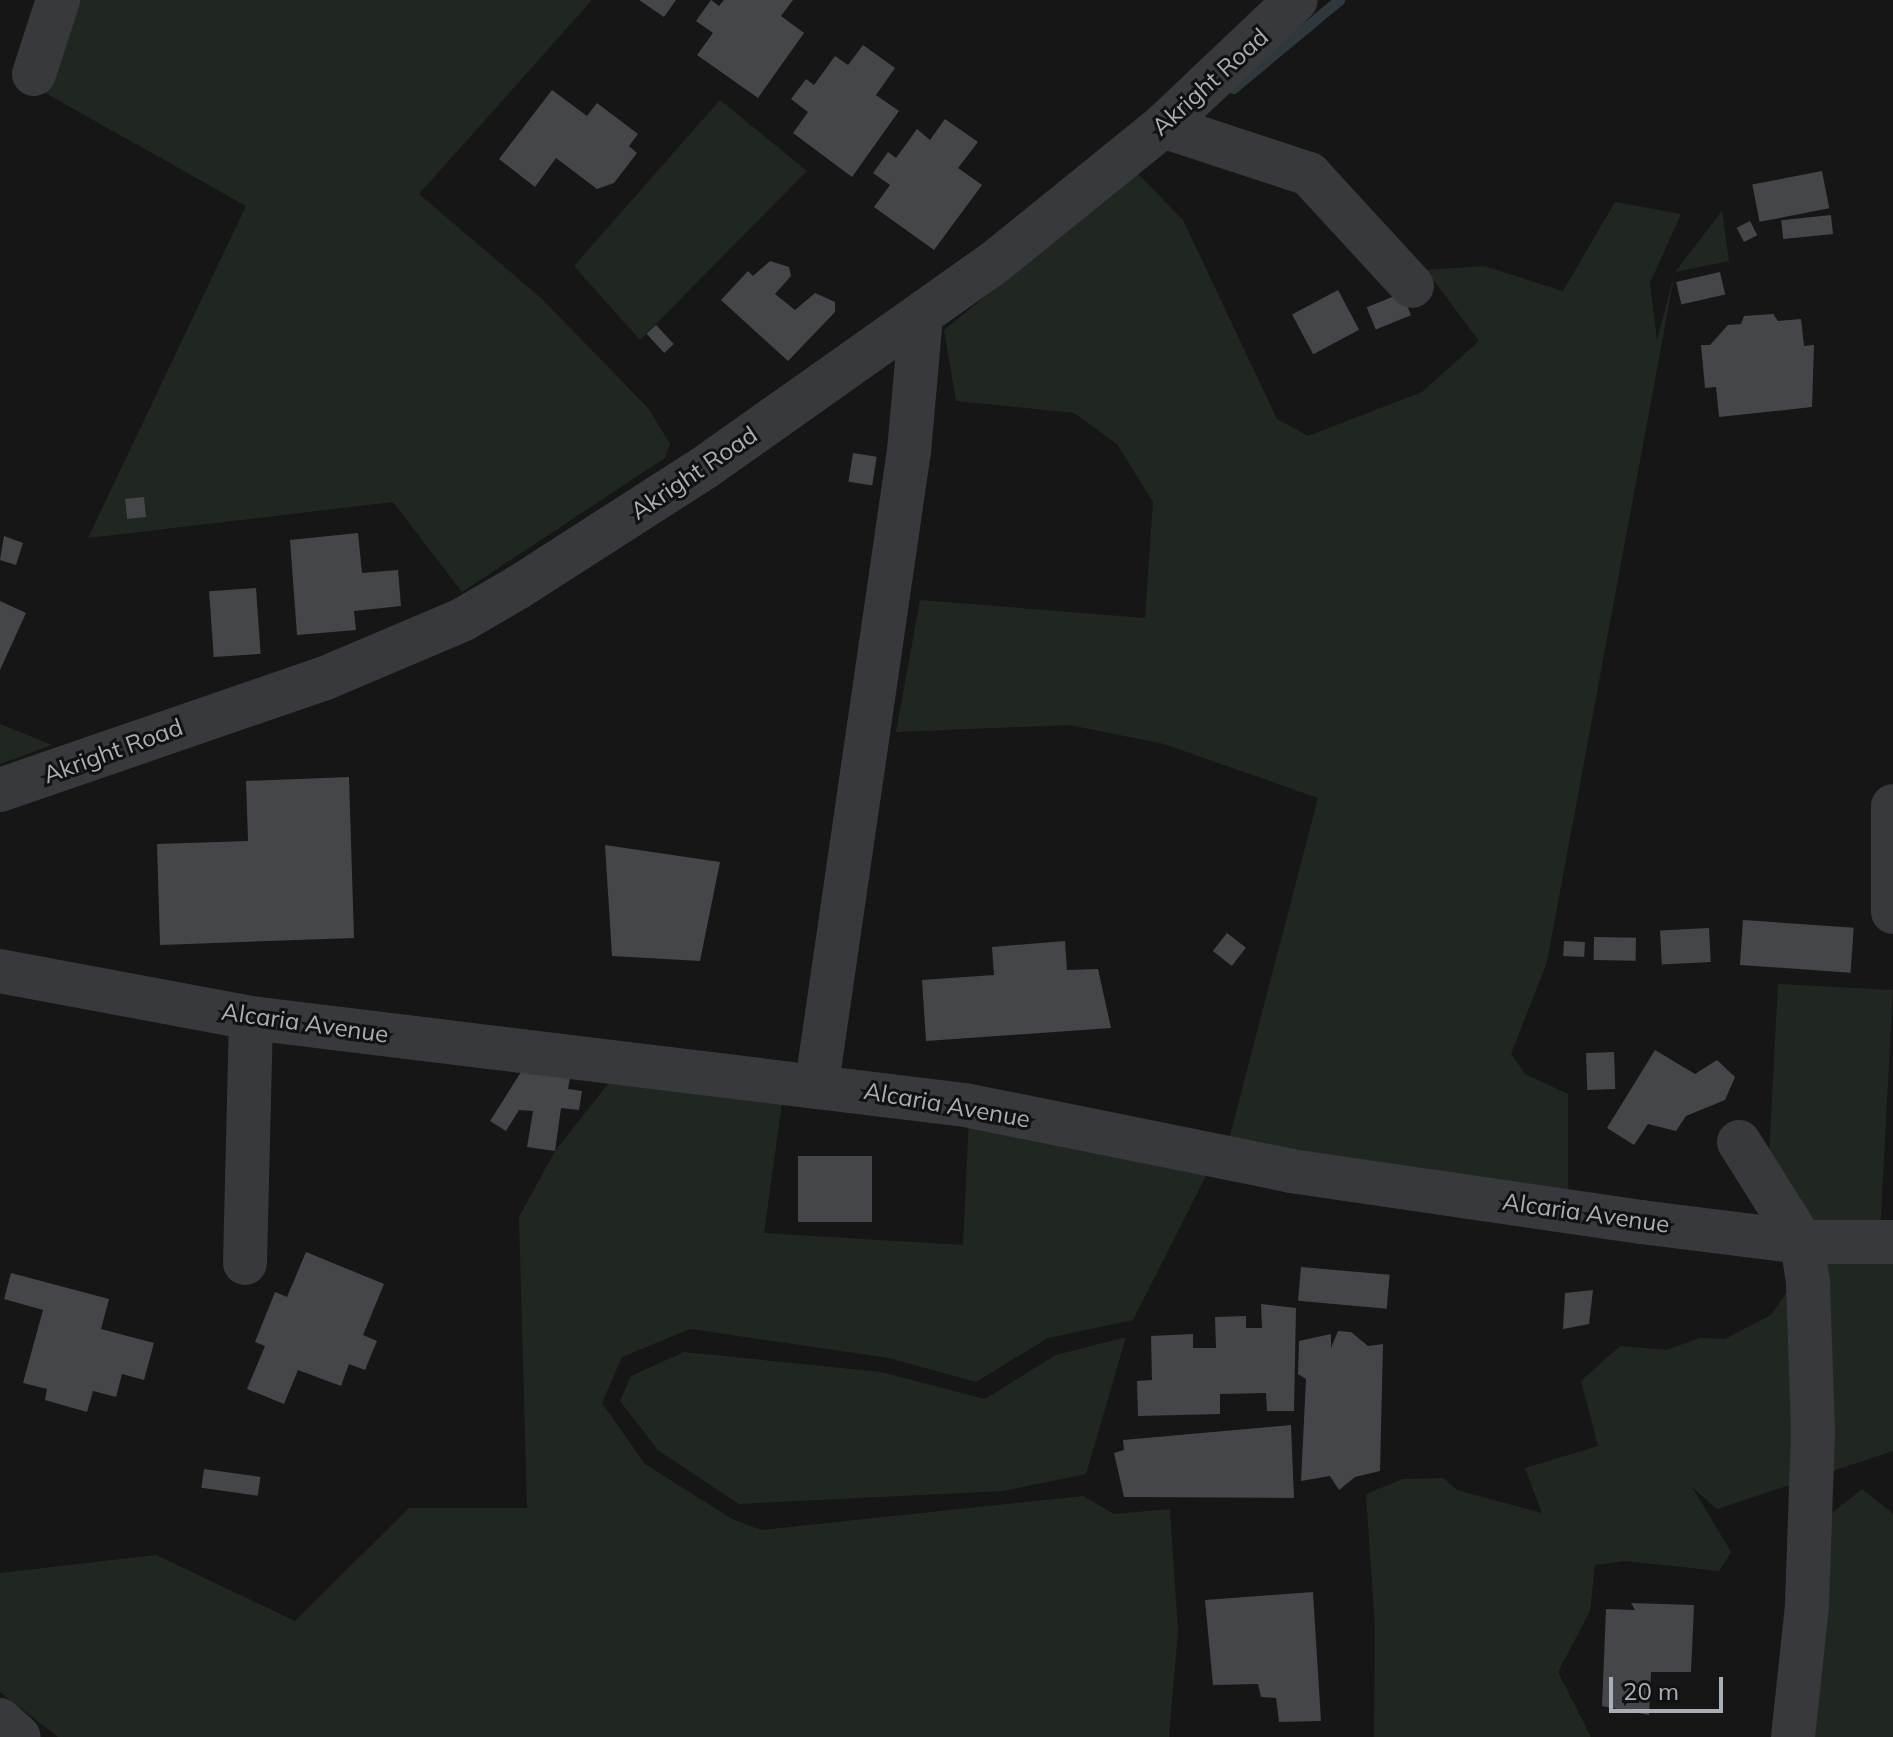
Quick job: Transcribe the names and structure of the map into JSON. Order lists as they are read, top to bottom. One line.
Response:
{"streets":{"street":["Akright Road","Alcaria Avenue"]},"scale_bar":"20 m"}
